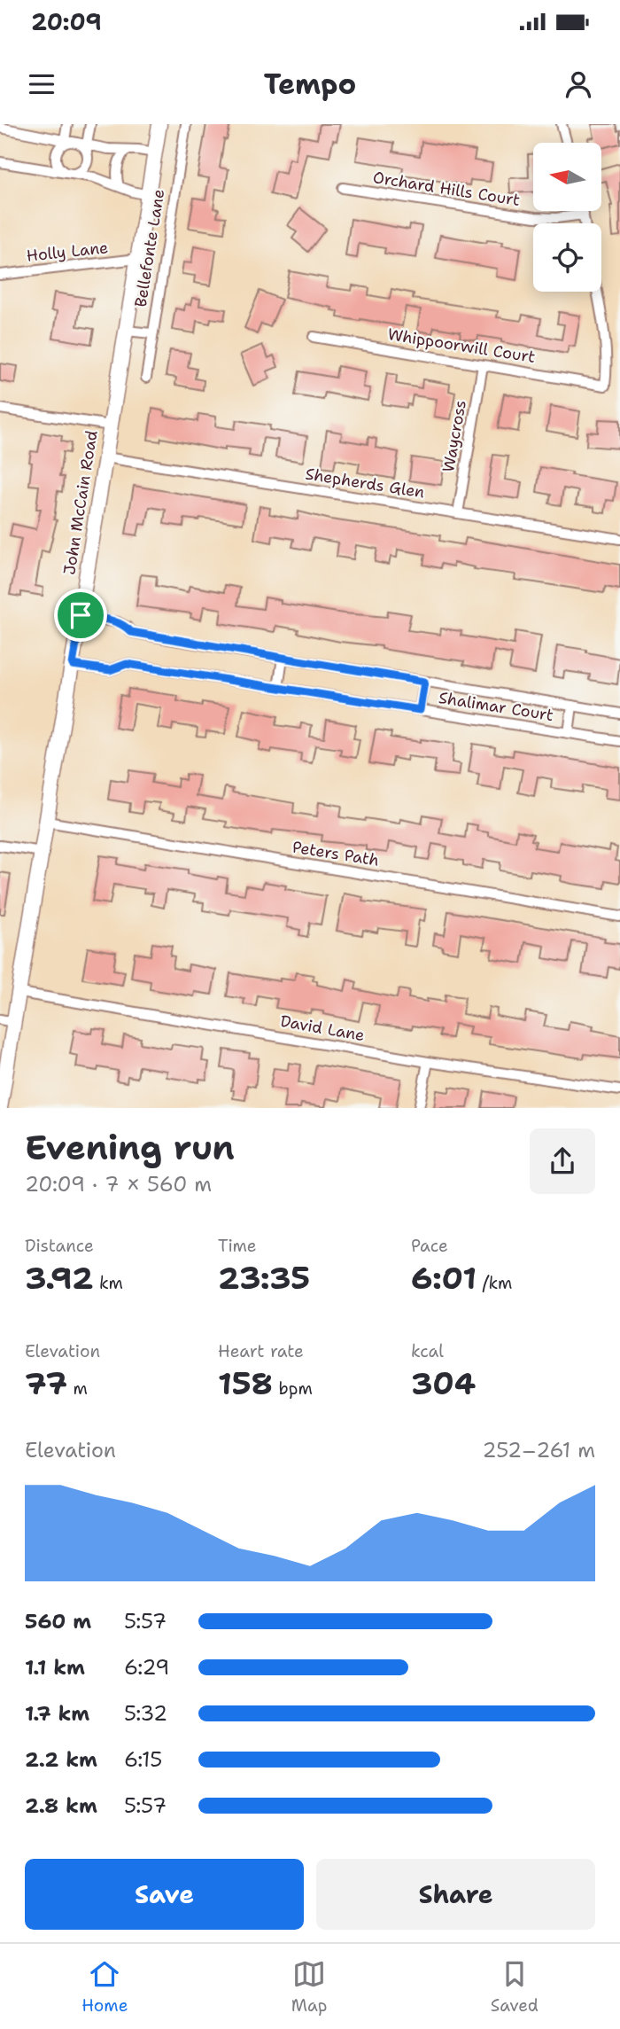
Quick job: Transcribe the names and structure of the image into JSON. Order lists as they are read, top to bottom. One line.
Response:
{"streets":{"main road":["John McCain Road"],"street":["Orchard Hills Court","Bellefonte Lane","Holly Lane","Whippoorwill Court","Waycross","Shepherds Glen","Shalimar Court","Peters Path","David Lane"]},"crossings":[["Holly Lane","John McCain Road"],["Whippoorwill Court","Waycross"],["Waycross","Shepherds Glen"],["Shepherds Glen","John McCain Road"],["John McCain Road","Shalimar Court"],["John McCain Road","Peters Path"],["John McCain Road","David Lane"]],"north":"left","page":{"status":"20:09","header":"Tempo","heading":["Evening run","20:09 · 7 × 560 m"],"stats":[["Distance","3.92 km"],["Time","23:35"],["Pace","6:01 /km"],["Elevation","77 m"],["Heart rate","158 bpm"],["kcal","304"]],"chart":["Elevation","252–261 m"],"list":[{"name":"560 m","note":"5:57"},{"name":"1.1 km","note":"6:29"},{"name":"1.7 km","note":"5:32"},{"name":"2.2 km","note":"6:15"},{"name":"2.8 km","note":"5:57"}],"buttons":["Save","Share"],"tabs":["Home","Map","Saved"]}}
